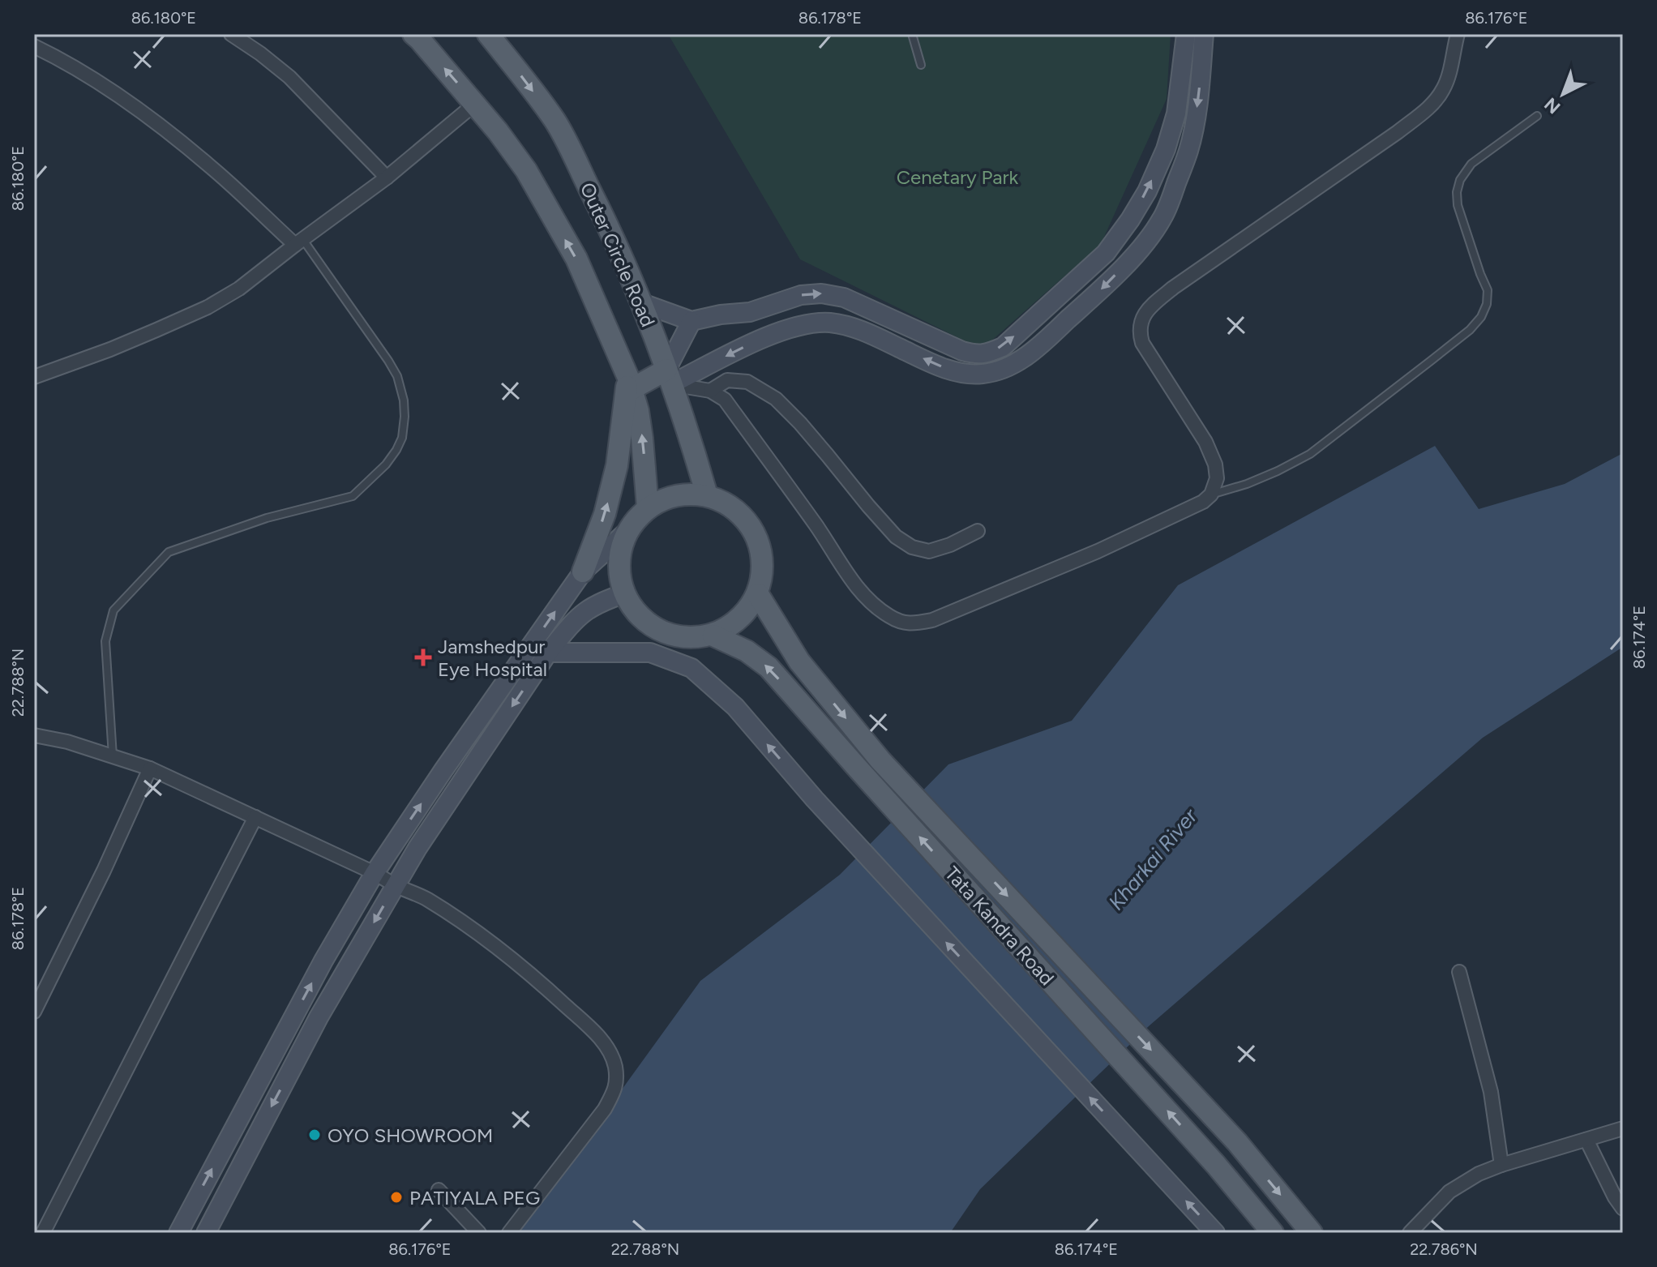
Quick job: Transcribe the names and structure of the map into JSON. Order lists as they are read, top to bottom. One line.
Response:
{"streets":{"main road":["Outer Circle Road","Tata Kandra Road"]},"crossings":[["Outer Circle Road","Tata Kandra Road"]],"water":["Kharkai River"],"parks":["Cenetary Park"],"places":{"health":["Jamshedpur Eye Hospital"],"other":["OYO SHOWROOM","PATIYALA PEG"]},"north":"bottom left","coordinates":["86.180°E","86.178°E","86.176°E","86.174°E","22.788°N","22.786°N"]}
